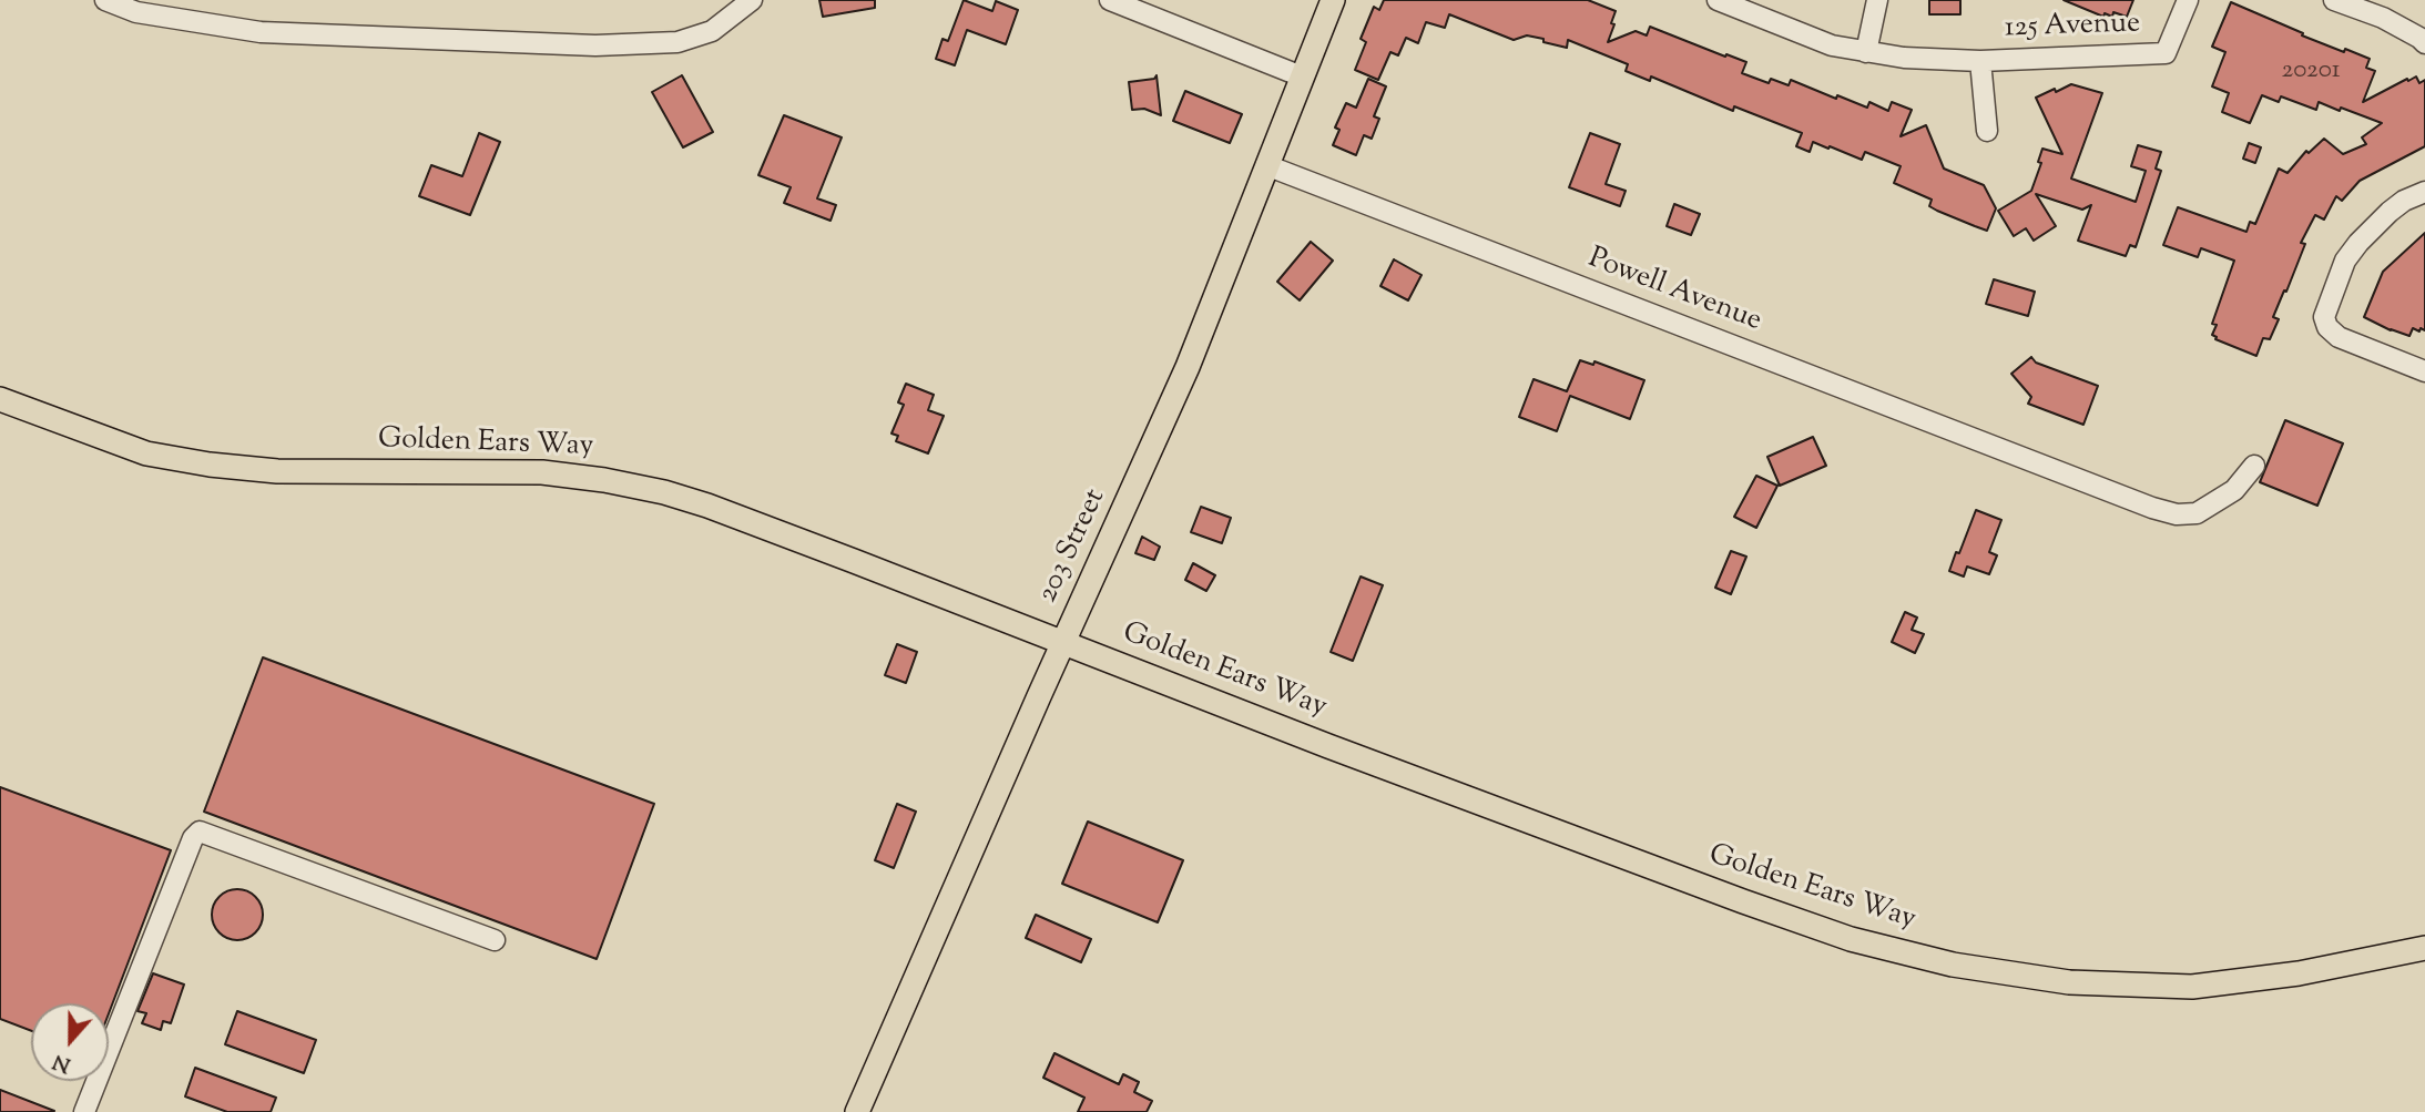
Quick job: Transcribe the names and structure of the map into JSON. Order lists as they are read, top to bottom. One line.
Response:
{"streets":{"main road":["Golden Ears Way","203 Street"],"street":["125 Avenue","Powell Avenue"]},"crossings":[["Powell Avenue","203 Street"],["Golden Ears Way","203 Street"]],"house_numbers":["20201"],"north":"bottom"}
